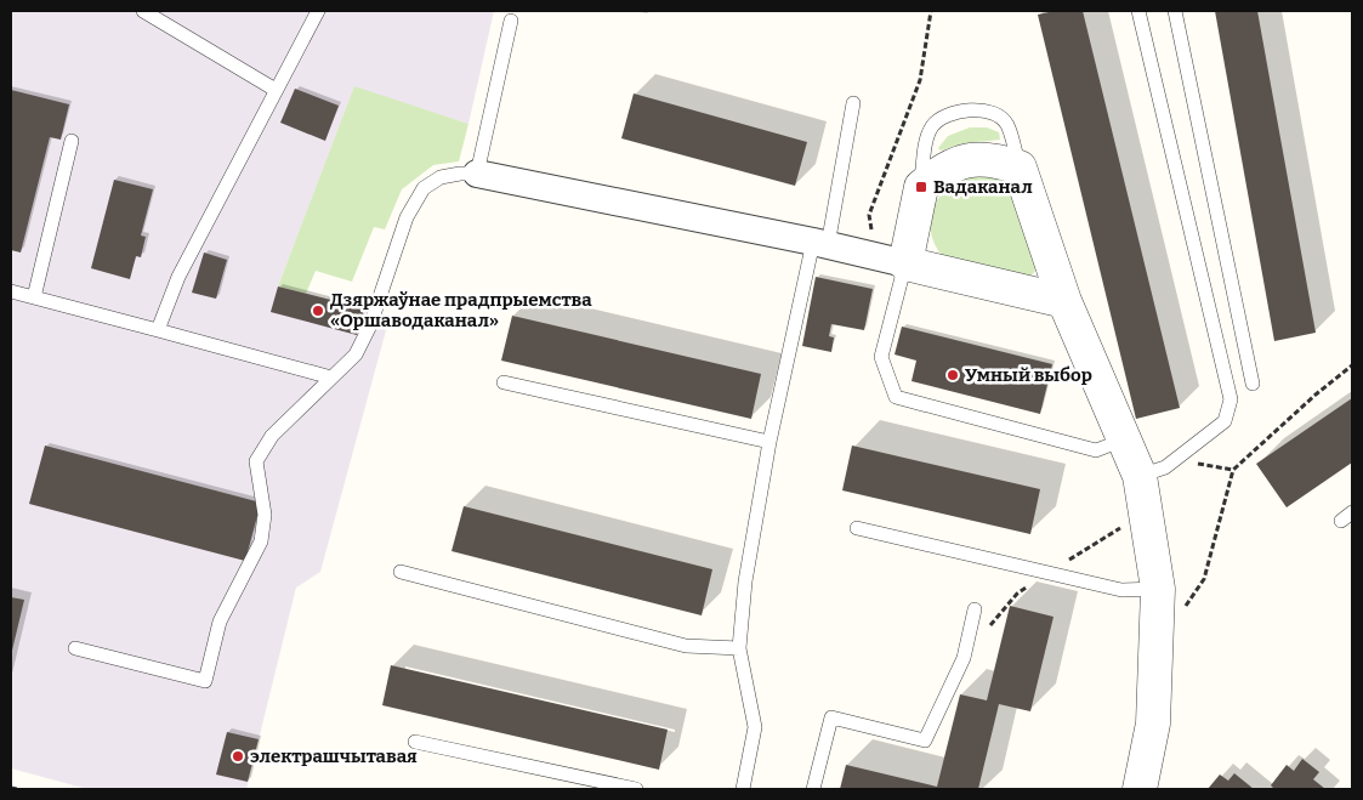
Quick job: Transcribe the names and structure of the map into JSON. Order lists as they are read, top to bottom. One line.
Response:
{"places":{"transit":["Вадаканал"],"other":["Дзяржаўнае прадпрыемства «Оршаводаканал»","Умный выбор","электрашчытавая"]}}
